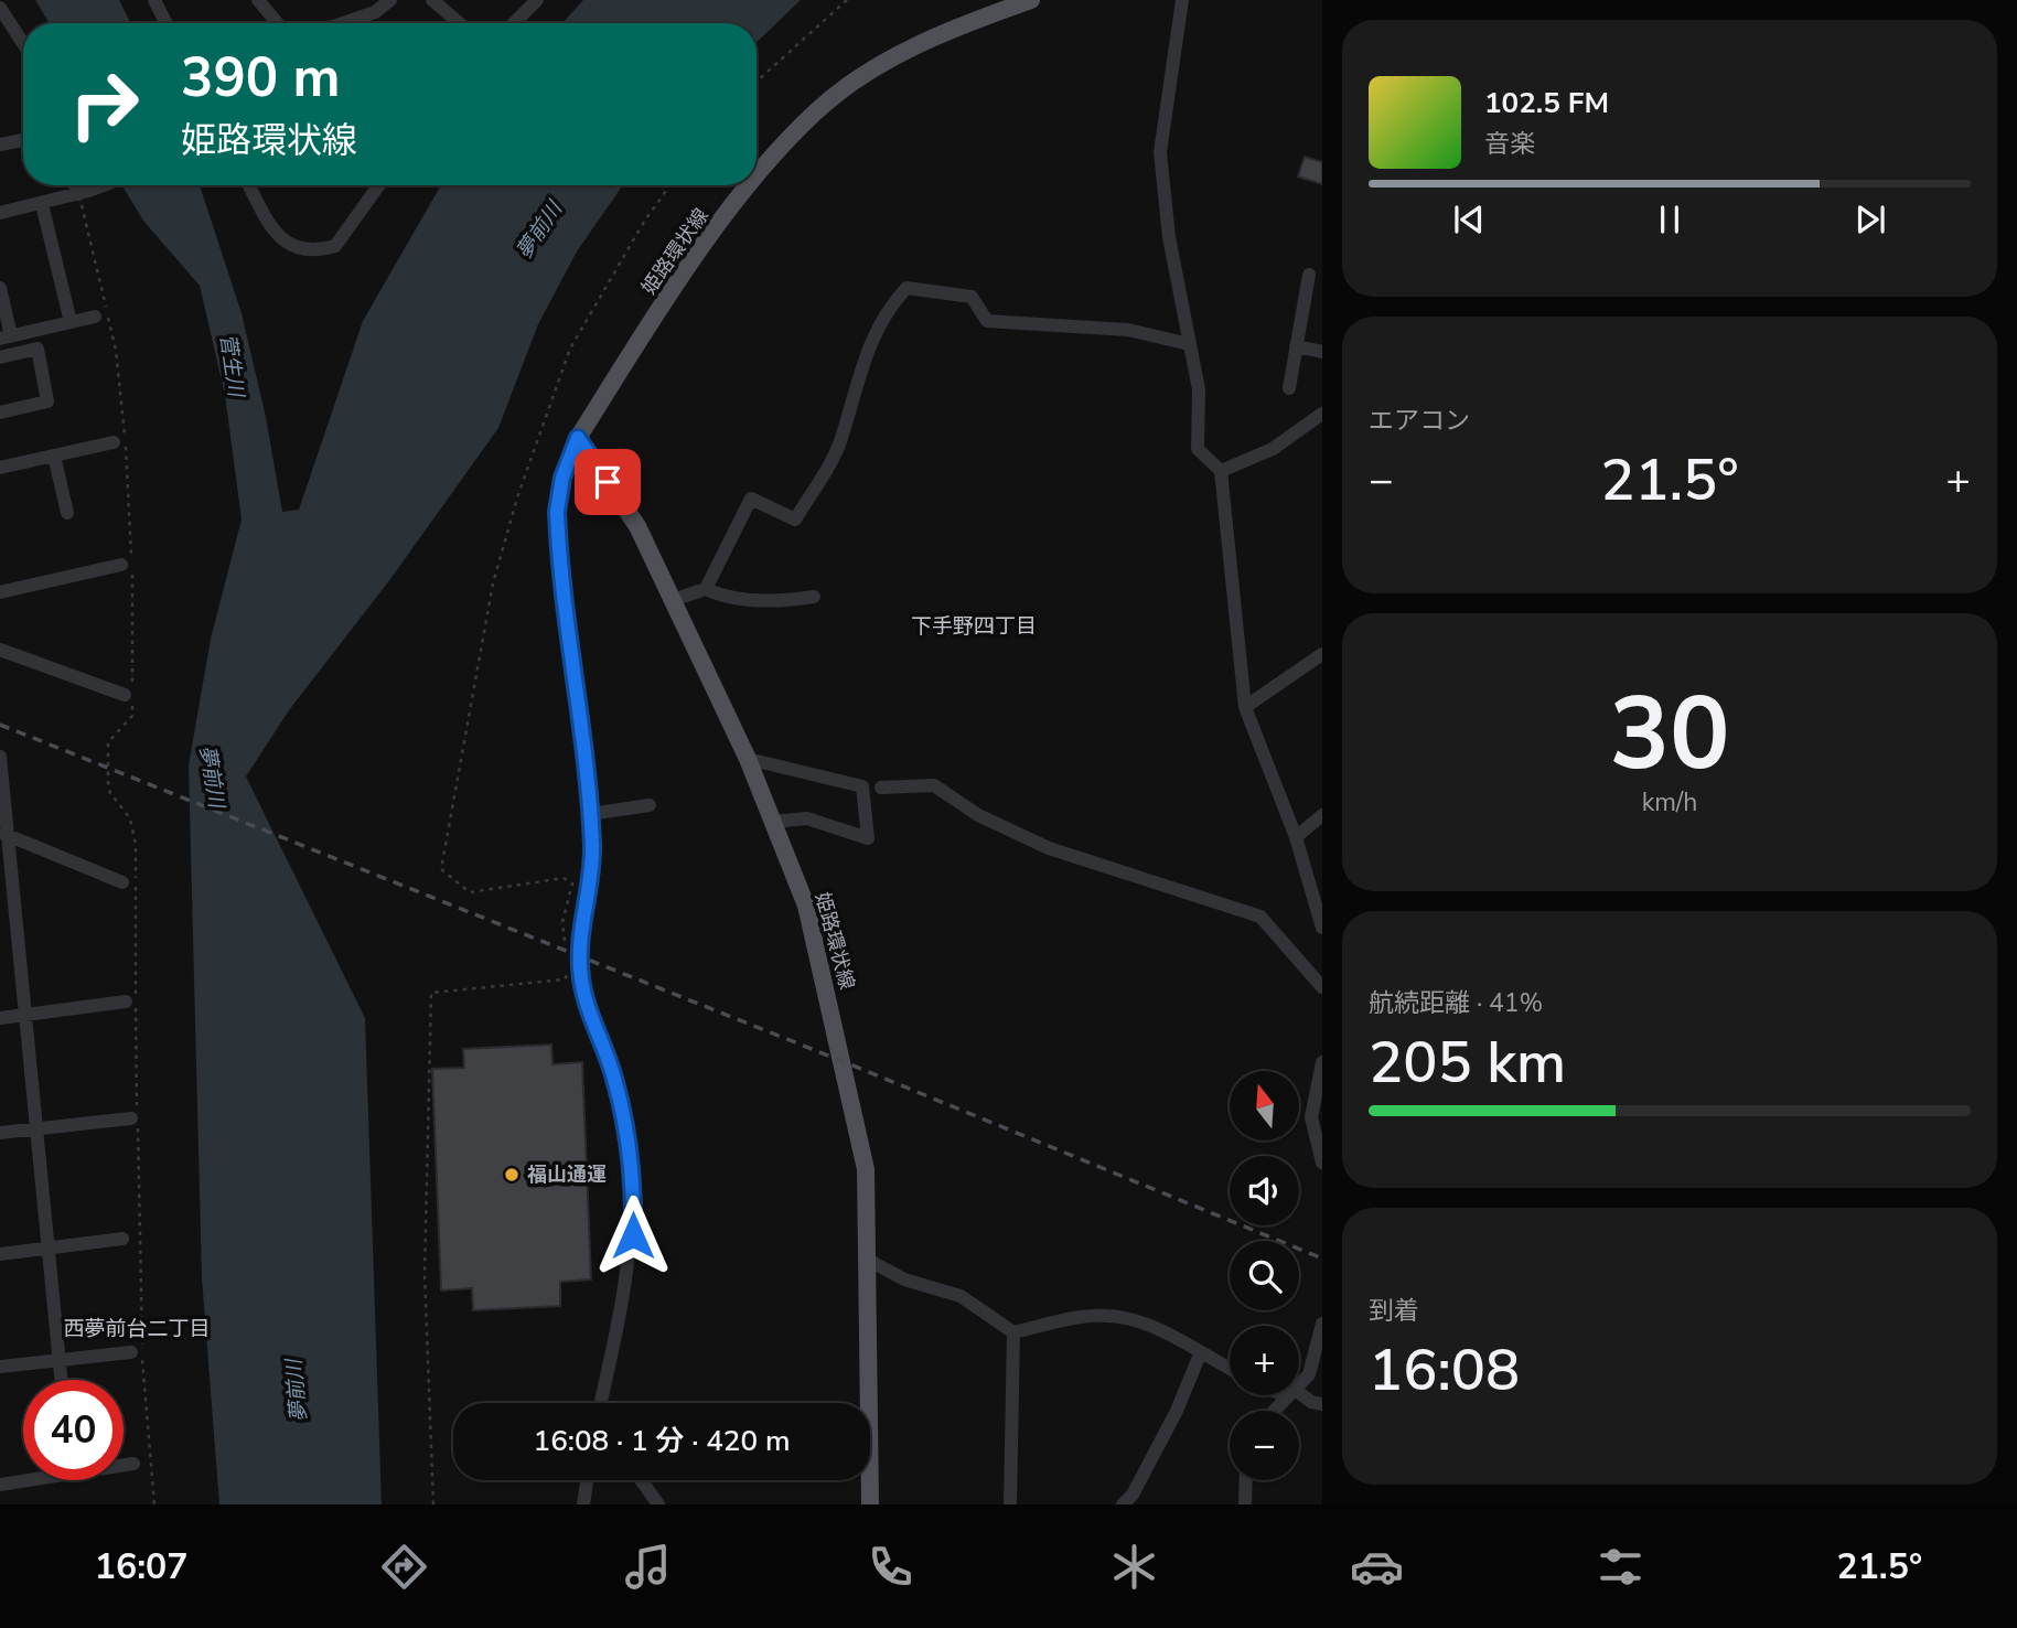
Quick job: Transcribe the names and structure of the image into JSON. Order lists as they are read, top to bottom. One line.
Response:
{"streets":{"main road":["姫路環状線"]},"districts":["下手野四丁目","西夢前台二丁目"],"water":["夢前川","菅生川"],"places":["福山通運"],"north":"top","page":{"turn":["390 m","姫路環状線"],"song":["102.5 FM","音楽"],"tile":["エアコン",["30","km/h"],["航続距離 · 41%","205 km"],["到着","16:08"]],"heat":["−","21.5°","+"],"map_buttons":["+","−"],"limit":"40","trip":"16:08 · 1 分 · 420 m","tabs":["16:07","21.5°"]}}
